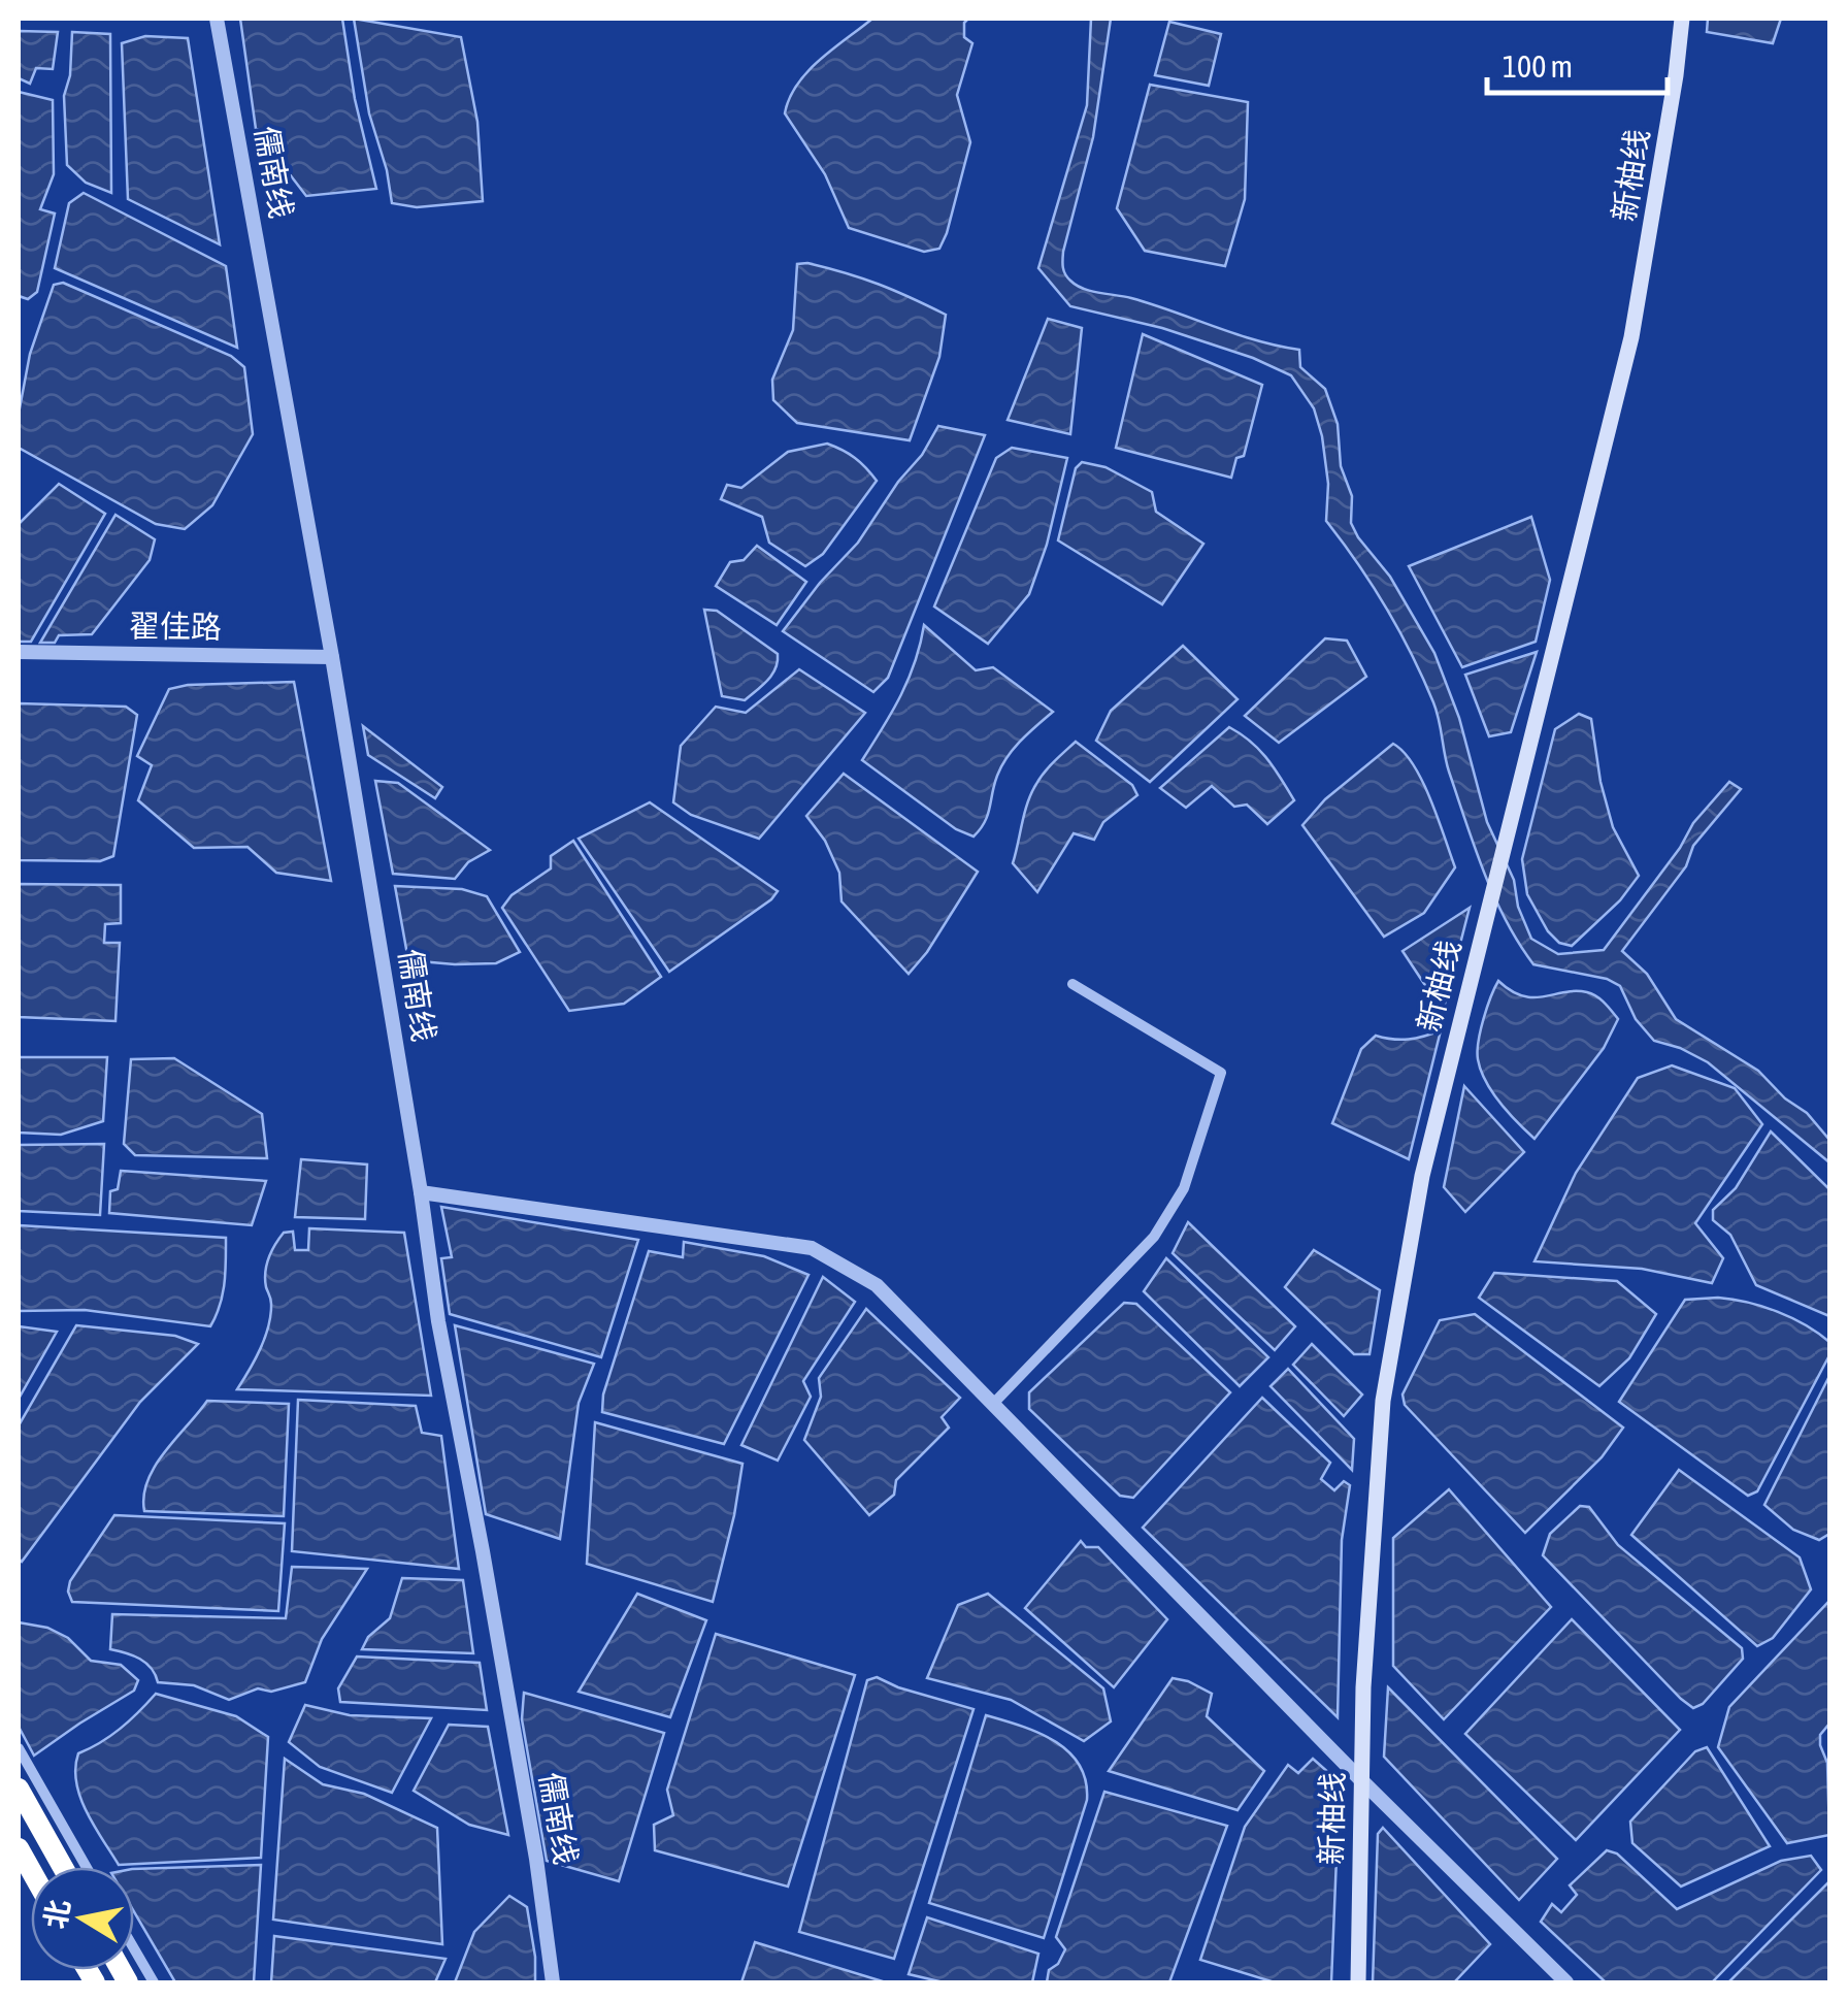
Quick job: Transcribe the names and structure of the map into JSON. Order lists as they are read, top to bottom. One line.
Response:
{"streets":{"main road":["新柚线"],"street":["儒南线","翟佳路"]},"crossings":[["儒南线","翟佳路"]],"scale_bar":"100 m","north":"left"}
